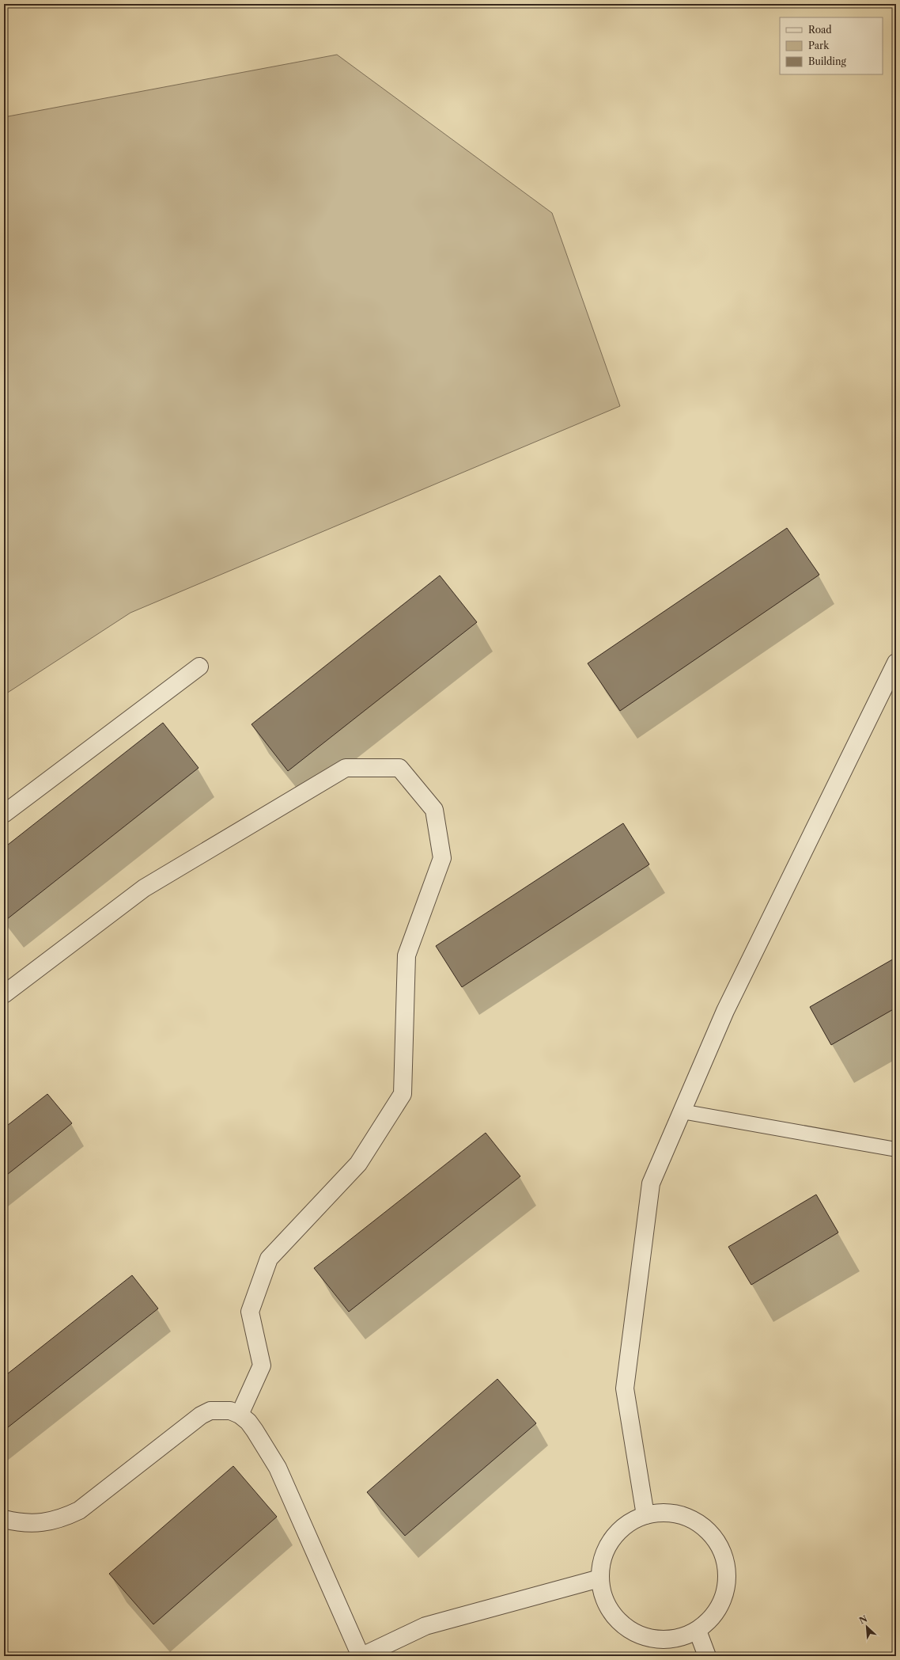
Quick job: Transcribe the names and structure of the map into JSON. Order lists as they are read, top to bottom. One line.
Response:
{"legend":["Road","Park","Building"],"north":"top left"}
